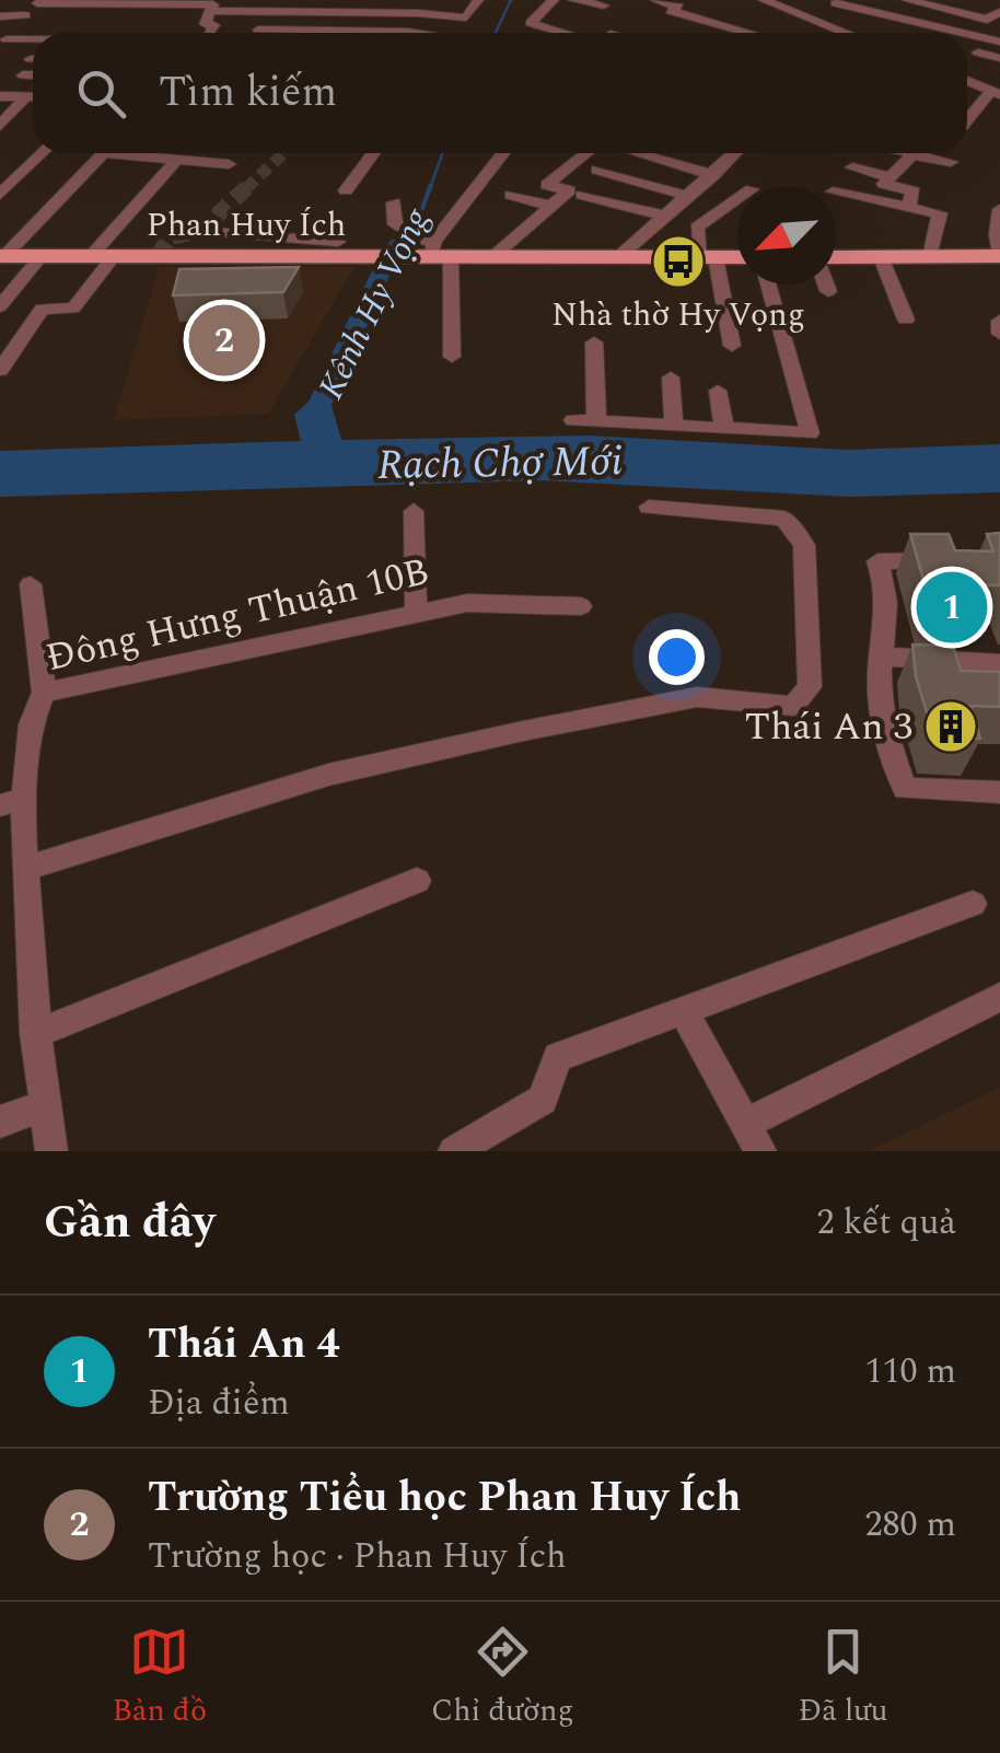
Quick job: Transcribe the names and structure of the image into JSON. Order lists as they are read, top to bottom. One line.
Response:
{"streets":{"main road":["Phan Huy Ích"],"street":["Đông Hưng Thuận 10B"]},"water":["Kênh Hy Vọng","Rạch Chợ Mới"],"places":{"bus stop":["Nhà thờ Hy Vọng"],"building":["Thái An 3"]},"north":"bottom left","page":{"search":"Tìm kiếm","pins":["2","1"],"heading":["Gần đây","2 kết quả"],"list":[{"mark":"1","name":"Thái An 4","note":"Địa điểm","value":"110 m"},{"mark":"2","name":"Trường Tiểu học Phan Huy Ích","note":"Trường học · Phan Huy Ích","value":"280 m"}],"nav":["Bản đồ","Chỉ đường","Đã lưu"]}}
